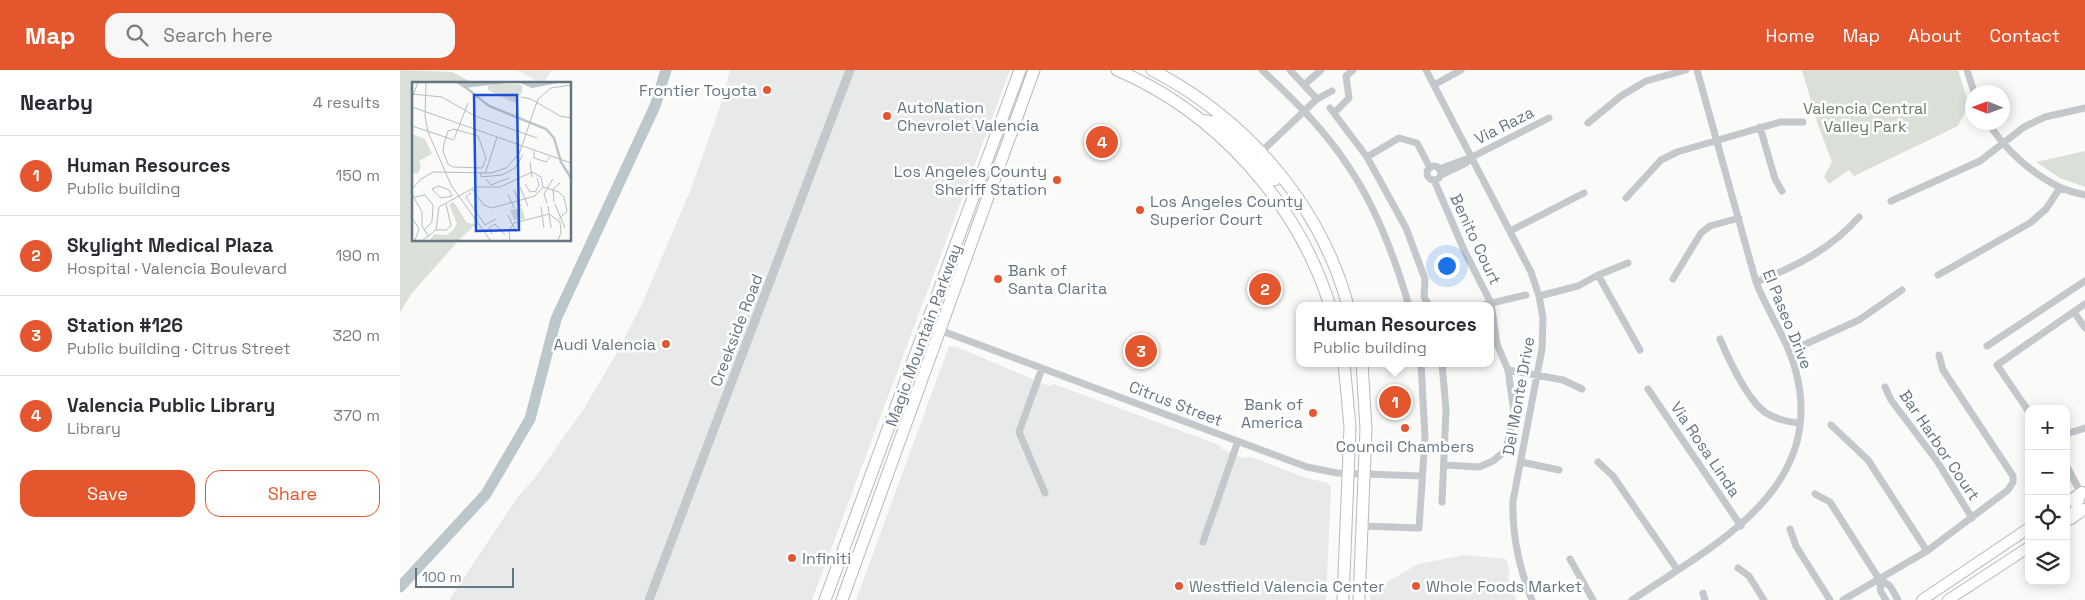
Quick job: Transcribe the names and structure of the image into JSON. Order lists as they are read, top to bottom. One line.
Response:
{"streets":{"main road":["Magic Mountain Parkway"],"street":["Via Raza","Benito Court","El Paseo Drive","Creekside Road","Del Monte Drive","Citrus Street","Bar Harbor Court","Via Rosa Linda"]},"crossings":[["Via Raza","Del Monte Drive"],["El Paseo Drive","Via Rosa Linda"],["Magic Mountain Parkway","Citrus Street"]],"parks":["Valencia Central Valley Park"],"places":["Frontier Toyota","AutoNation Chevrolet Valencia","Los Angeles County Sheriff Station","Los Angeles County Superior Court","Bank of Santa Clarita","Audi Valencia","Bank of America","Council Chambers","Infiniti","Westfield Valencia Center","Whole Foods Market"],"scale_bar":"100 m","north":"left","page":{"header":"Map","search":"Search here","nav":["Home","Map","About","Contact"],"heading":["Nearby","4 results"],"pins":["4","2","3","1"],"list":[{"mark":"1","name":"Human Resources","note":"Public building","value":"150 m"},{"mark":"2","name":"Skylight Medical Plaza","note":"Hospital · Valencia Boulevard","value":"190 m"},{"mark":"3","name":"Station #126","note":"Public building · Citrus Street","value":"320 m"},{"mark":"4","name":"Valencia Public Library","note":"Library","value":"370 m"}],"popup":["Human Resources","Public building"],"map_buttons":["+","−"],"buttons":["Save","Share"],"scale":"100 m"}}
